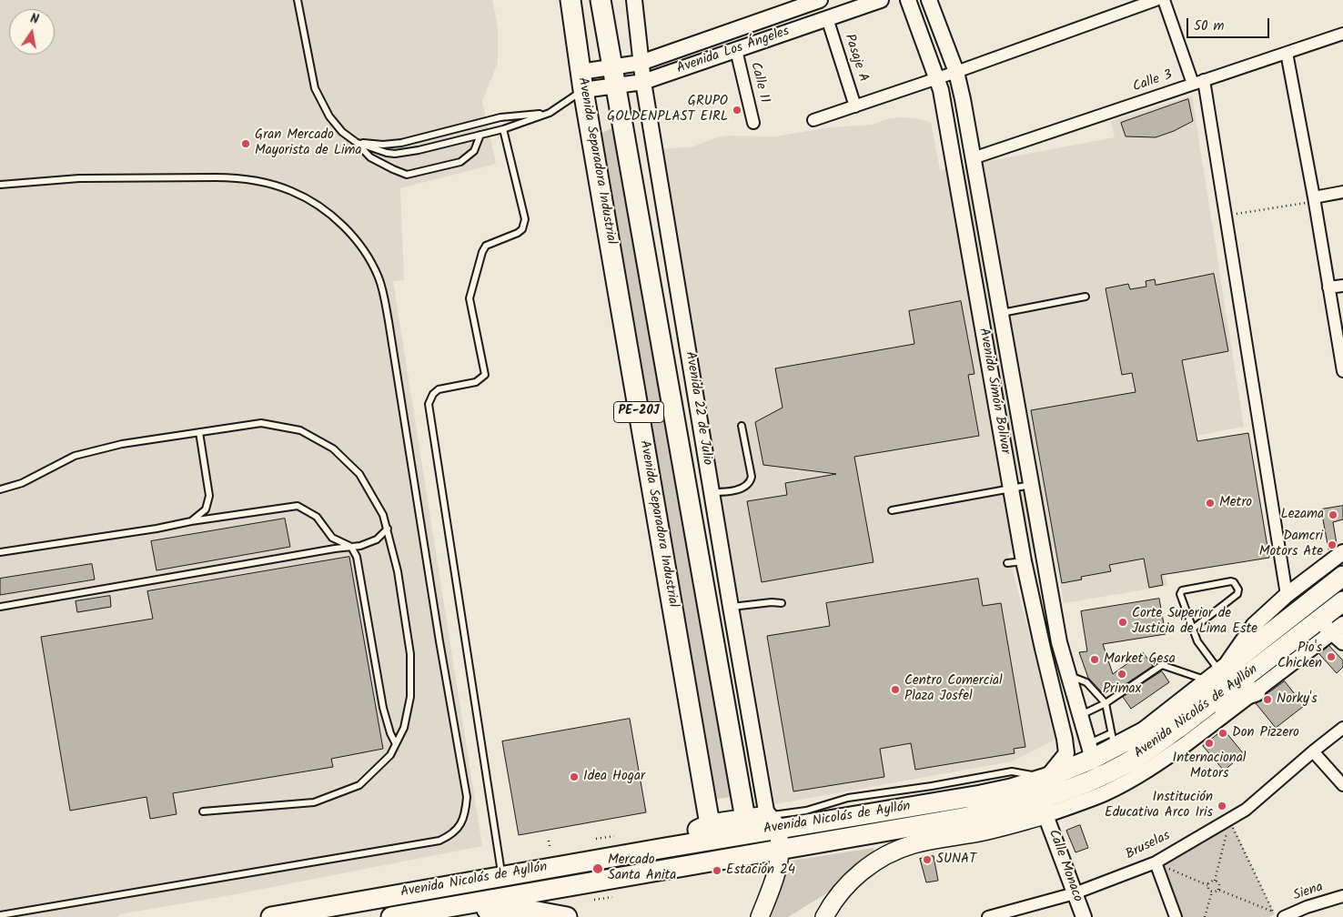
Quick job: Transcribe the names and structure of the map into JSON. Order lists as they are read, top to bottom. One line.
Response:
{"streets":{"main road":["Avenida Separadora Industrial","PE-20J","Avenida Nicolás de Ayllón"],"street":["Avenida Los Ángeles","Pasaje A","Calle 3","Calle 11","Avenida Simón Bolivar","Avenida 22 de Julio","Bruselas","Calle Monaco","Siena"]},"crossings":[["Avenida Los Ángeles","Pasaje A"],["Avenida Los Ángeles","Calle 11"],["Avenida Los Ángeles","Avenida Separadora Industrial"],["Avenida Los Ángeles","Avenida 22 de Julio"],["Avenida Los Ángeles","PE-20J"],["Calle 3","Avenida Simón Bolivar"],["Avenida Simón Bolivar","Avenida Nicolás de Ayllón"],["Avenida 22 de Julio","Avenida Nicolás de Ayllón"],["Avenida Nicolás de Ayllón","Calle Monaco"],["Bruselas","Calle Monaco"]],"places":["GRUPO GOLDENPLAST EIRL","Gran Mercado Mayorista de Lima","Metro","Lezama","Damcri Motors Ate","Corte Superior de Justicia de Lima Este","Pio's Chicken","Market Gesa","Primax","Centro Comercial Plaza Josfel","Norky's","Don Pizzero","Internacional Motors","Idea Hogar","Institución Educativa Arco Iris","SUNAT","Mercado Santa Anita","Estación 24"],"scale_bar":"50 m","north":"top"}
